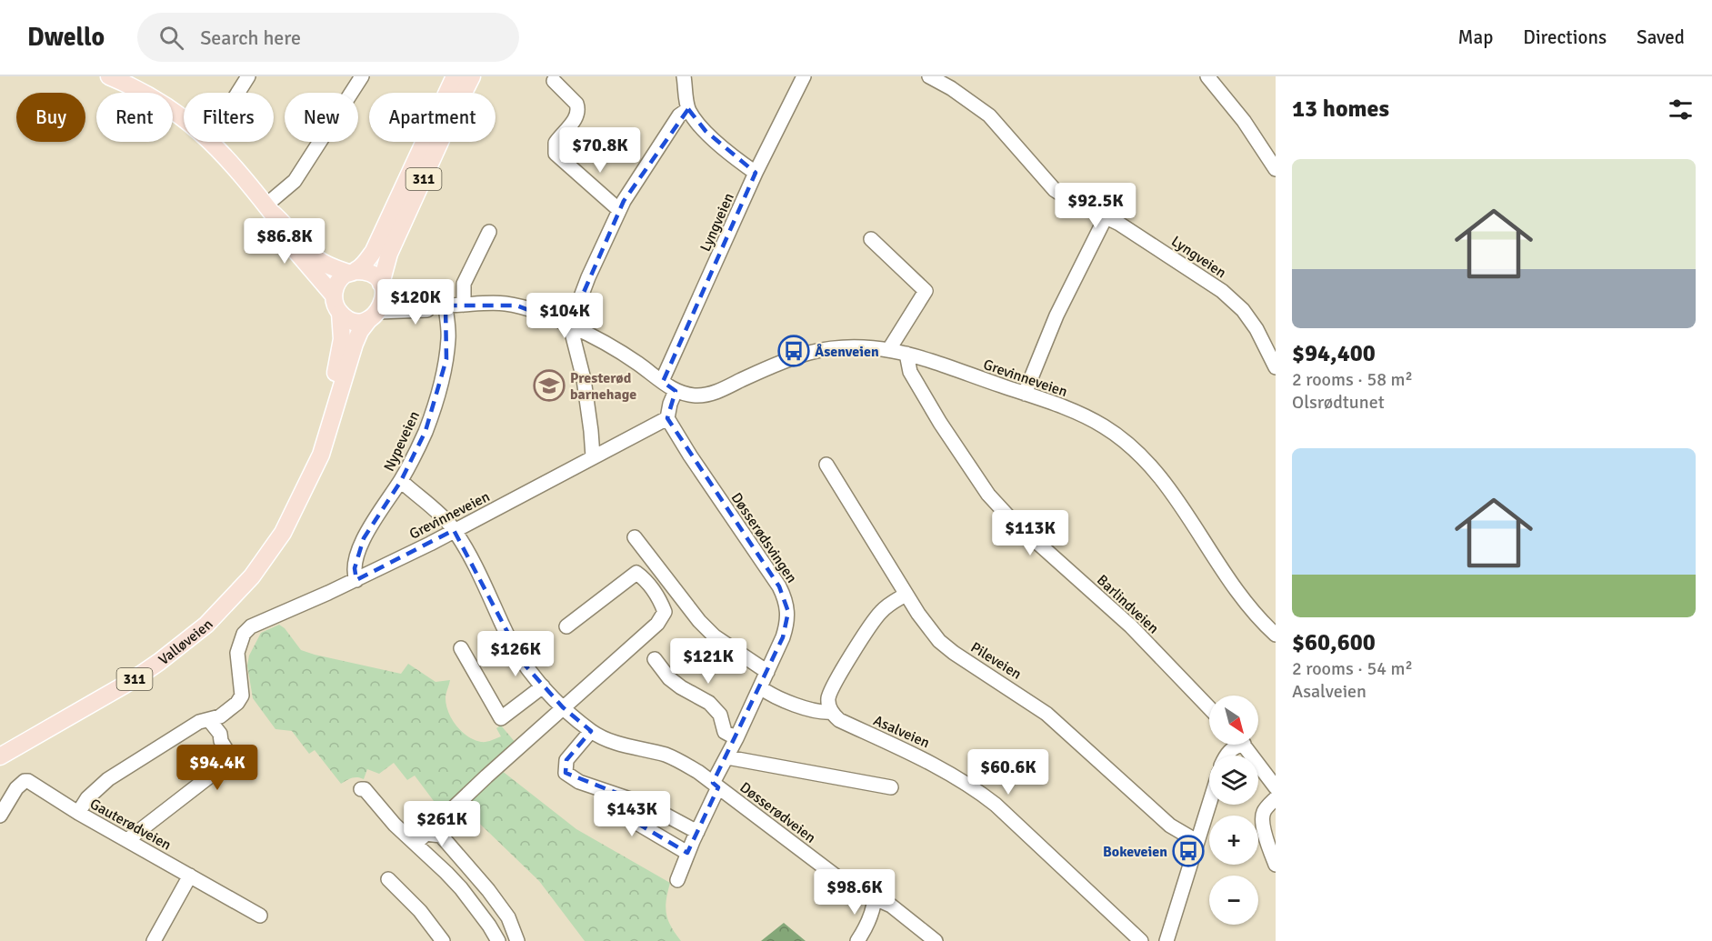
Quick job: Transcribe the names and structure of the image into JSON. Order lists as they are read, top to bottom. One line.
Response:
{"streets":{"main road":["311","Valløveien"],"street":["Lyngveien","Grevinneveien","Nypeveien","Døsserødsvingen","Barlindveien","Pileveien","Asalveien","Døsserødveien","Gauterødveien"]},"crossings":[["311","Valløveien"],["Grevinneveien","Nypeveien"],["Grevinneveien","Døsserødsvingen"],["Grevinneveien","Barlindveien"],["Grevinneveien","Døsserødveien"],["Nypeveien","Døsserødveien"],["Døsserødsvingen","Døsserødveien"]],"places":{"bus stop":["Åsenveien","Bokeveien"],"school or university":["Presterød barnehage"]},"north":"bottom right","page":{"header":"Dwello","search":"Search here","nav":["Map","Directions","Saved"],"heading":"13 homes","chip":["Buy","Rent","Filters","New","Apartment"],"price":["$70.8K","$92.5K","$86.8K","$120K","$104K","$113K","$126K","$121K","$94.4K","$60.6K","$143K","$261K","$98.6K"],"list":[{"name":"$94,400","note":"2 rooms · 58 m² · Olsrødtunet"},{"name":"$60,600","note":"2 rooms · 54 m² · Asalveien"}],"map_buttons":["+","−"]}}
